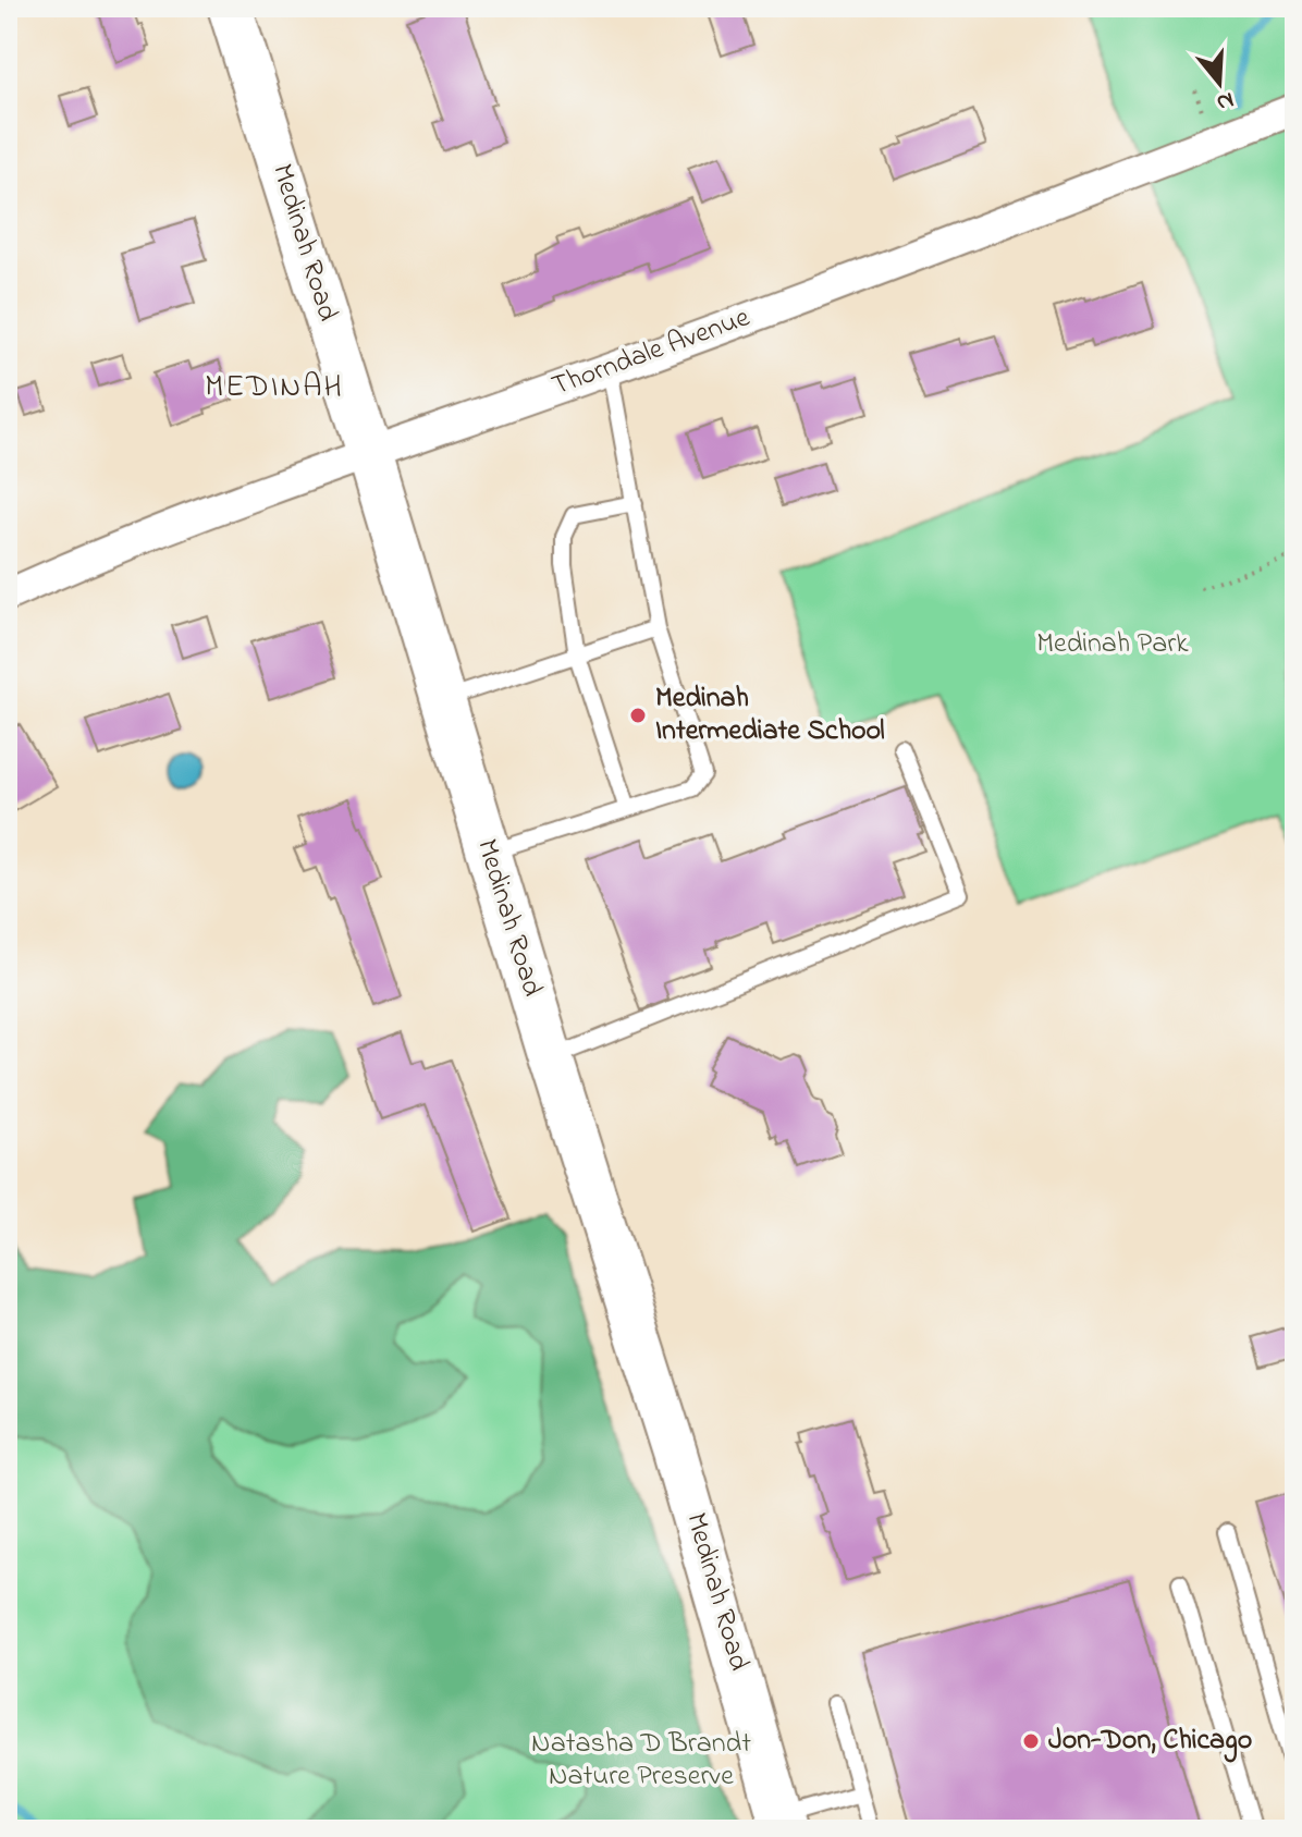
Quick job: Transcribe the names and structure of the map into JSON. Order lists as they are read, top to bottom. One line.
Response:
{"streets":{"main road":["Medinah Road"],"street":["Thorndale Avenue"]},"crossings":[["Medinah Road","Thorndale Avenue"]],"districts":["MEDINAH"],"parks":["Medinah Park","Natasha D Brandt Nature Preserve"],"places":["Medinah Intermediate School","Jon-Don, Chicago"],"north":"bottom"}
